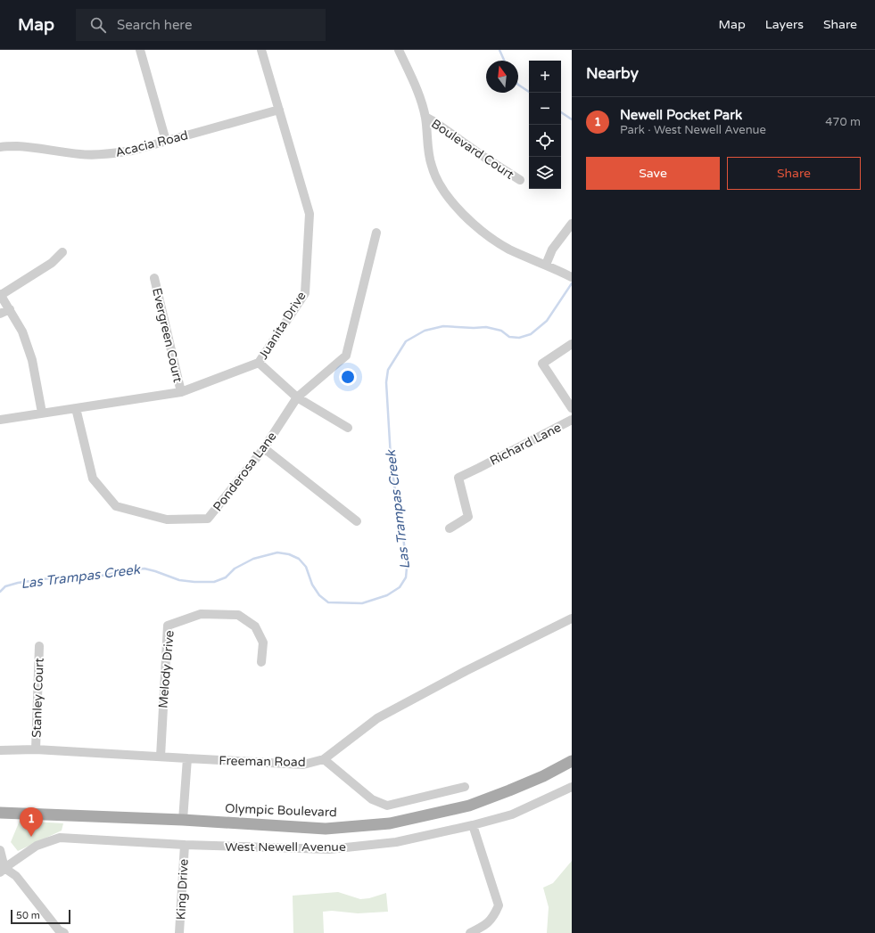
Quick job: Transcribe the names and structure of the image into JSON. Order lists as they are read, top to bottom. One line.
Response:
{"streets":{"main road":["Olympic Boulevard"],"street":["Acacia Road","Boulevard Court","Juanita Drive","Evergreen Court","Richard Lane","Ponderosa Lane","Melody Drive","Stanley Court","Freeman Road","West Newell Avenue","King Drive"]},"crossings":[["Acacia Road","Juanita Drive"],["Juanita Drive","Evergreen Court"],["Juanita Drive","Ponderosa Lane"],["Melody Drive","Freeman Road"],["Stanley Court","Freeman Road"],["West Newell Avenue","King Drive"]],"water":["Las Trampas Creek"],"scale_bar":"50 m","north":"top","page":{"header":"Map","search":"Search here","nav":["Map","Layers","Share"],"heading":"Nearby","map_buttons":["+","−"],"list":[{"mark":"1","name":"Newell Pocket Park","note":"Park · West Newell Avenue","value":"470 m"}],"buttons":["Save","Share"],"pins":"1","scale":"50 m"}}
